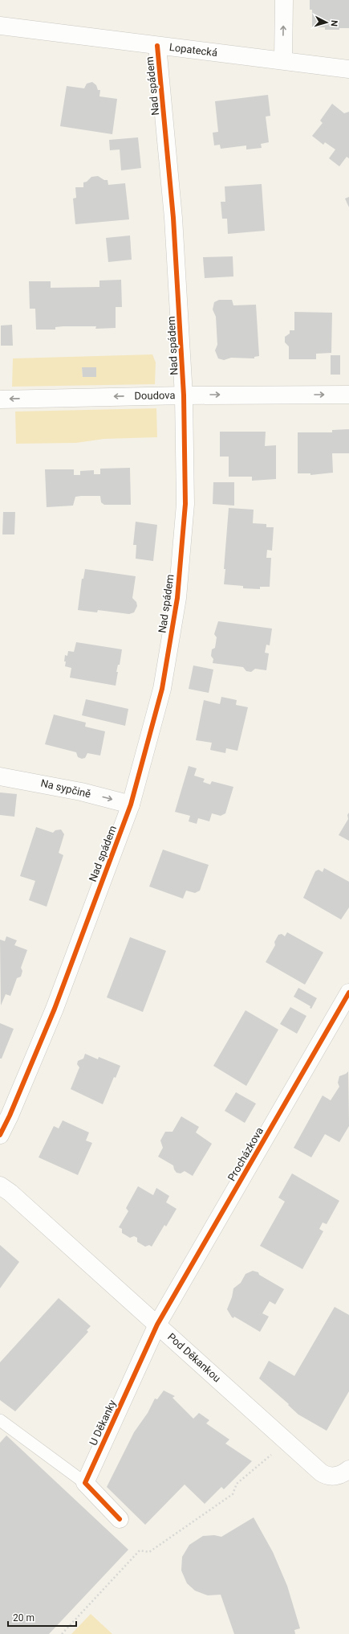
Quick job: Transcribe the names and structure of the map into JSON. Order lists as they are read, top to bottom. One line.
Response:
{"streets":{"street":["Lopatecká","Nad spádem","Doudova","Na sypčině","Procházkova","Pod Děkankou","U Děkanky"]},"crossings":[["Lopatecká","Nad spádem"],["Nad spádem","Doudova"],["Nad spádem","Na sypčině"],["Procházkova","Pod Děkankou"],["Procházkova","U Děkanky"],["Pod Děkankou","U Děkanky"]],"one_way":["Na sypčině"],"scale_bar":"20 m","north":"right"}
